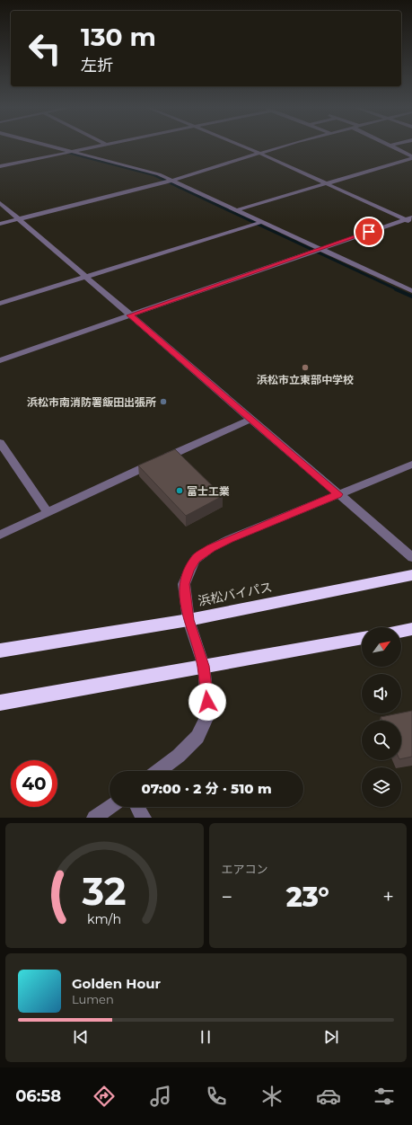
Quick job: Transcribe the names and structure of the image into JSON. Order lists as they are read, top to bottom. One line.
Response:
{"streets":{"highway":["浜松バイパス"]},"places":["浜松市立東部中学校","浜松市南消防署飯田出張所","富士工業"],"north":"top right","page":{"turn":["130 m","左折"],"limit":"40","trip":"07:00 · 2 分 · 510 m","tile":"エアコン","heat":["−","23°","+"],"song":["Golden Hour","Lumen"],"tabs":"06:58","gauge":["32","km/h"]}}
